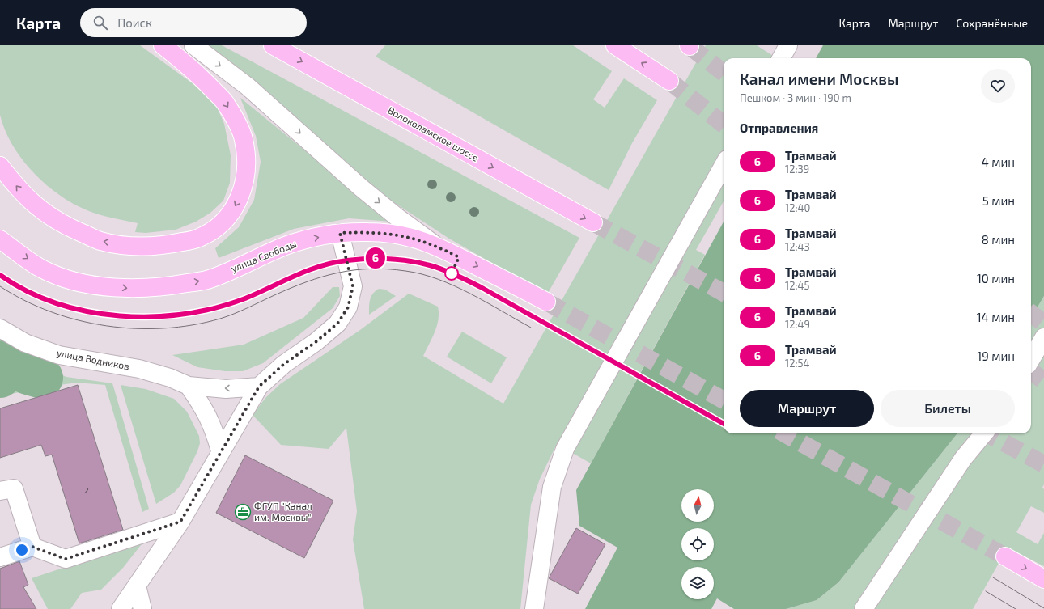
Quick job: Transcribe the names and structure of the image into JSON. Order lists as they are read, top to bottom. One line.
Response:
{"streets":{"main road":["Волоколамское шоссе","улица Свободы"],"street":["улица Водников"]},"one_way":["Волоколамское шоссе","улица Свободы"],"places":{"office":["ФГУП \"Канал им. Москвы\""]},"lines":["tram line 6"],"house_numbers":["2"],"north":"top","page":{"header":"Карта","search":"Поиск","nav":["Карта","Маршрут","Сохранённые"],"on_map":"6","heading":[["Канал имени Москвы","Пешком · 3 мин · 190 m"],"Отправления"],"list":[{"mark":"6","name":"Трамвай","note":"12:39","value":"4 мин"},{"mark":"6","name":"Трамвай","note":"12:40","value":"5 мин"},{"mark":"6","name":"Трамвай","note":"12:43","value":"8 мин"},{"mark":"6","name":"Трамвай","note":"12:45","value":"10 мин"},{"mark":"6","name":"Трамвай","note":"12:49","value":"14 мин"},{"mark":"6","name":"Трамвай","note":"12:54","value":"19 мин"}],"buttons":["Маршрут","Билеты"]}}
